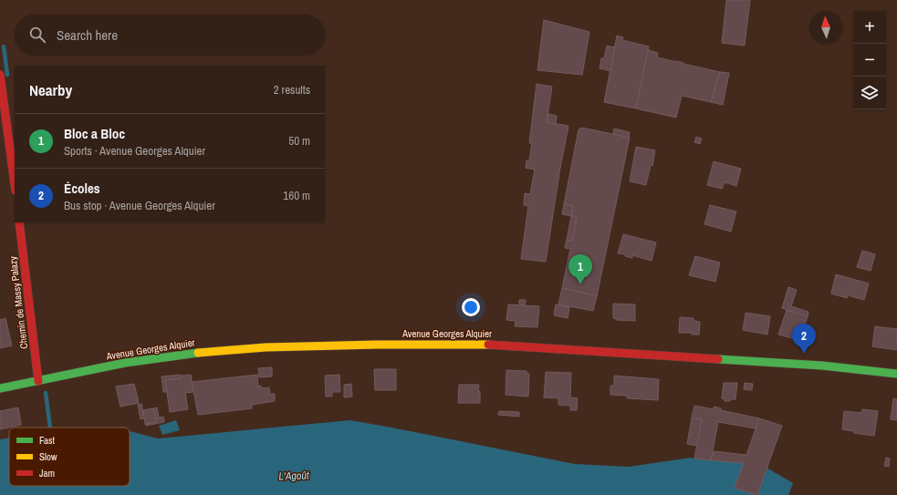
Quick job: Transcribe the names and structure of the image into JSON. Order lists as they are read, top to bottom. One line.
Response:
{"streets":{"main road":["Chemin de Massy Palazy","Avenue Georges Alquier"]},"crossings":[["Chemin de Massy Palazy","Avenue Georges Alquier"]],"water":["L'Agoût"],"legend":["Fast","Slow","Jam"],"north":"top","page":{"map_buttons":["+","−"],"search":"Search here","heading":["Nearby","2 results"],"list":[{"mark":"1","name":"Bloc a Bloc","note":"Sports · Avenue Georges Alquier","value":"50 m"},{"mark":"2","name":"Écoles","note":"Bus stop · Avenue Georges Alquier","value":"160 m"}],"pins":["1","2"]}}
